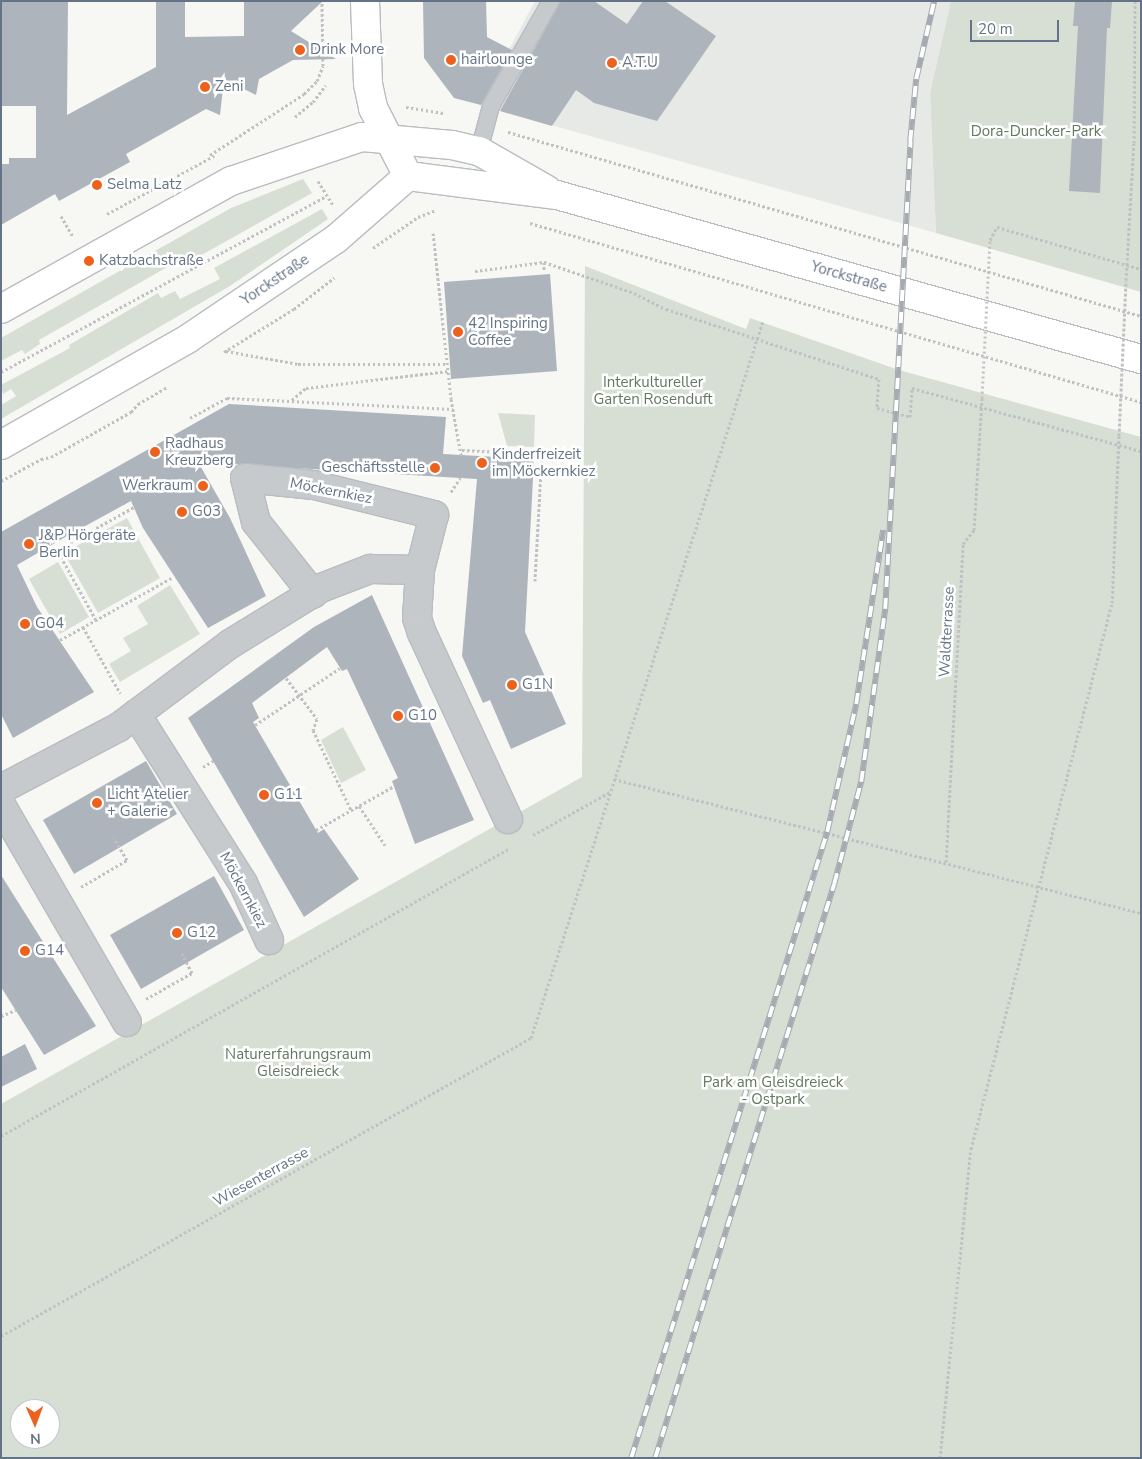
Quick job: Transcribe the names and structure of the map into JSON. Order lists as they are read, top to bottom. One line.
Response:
{"streets":{"main road":["Yorckstraße"],"street":["Möckernkiez"],"path":["Waldterrasse","Wiesenterrasse"]},"parks":["Dora-Duncker-Park","Interkultureller Garten Rosenduft","Naturerfahrungsraum Gleisdreieck","Park am Gleisdreieck - Ostpark"],"places":["Drink More","hairlounge","A.T.U","Zeni","Selma Latz","Katzbachstraße","42 Inspiring Coffee","Radhaus Kreuzberg","Kinderfreizeit im Möckernkiez","Geschäftsstelle","Werkraum","G03","J&P Hörgeräte Berlin","G04","G1N","G10","G11","Licht Atelier + Galerie","G12","G14"],"scale_bar":"20 m","north":"bottom"}
